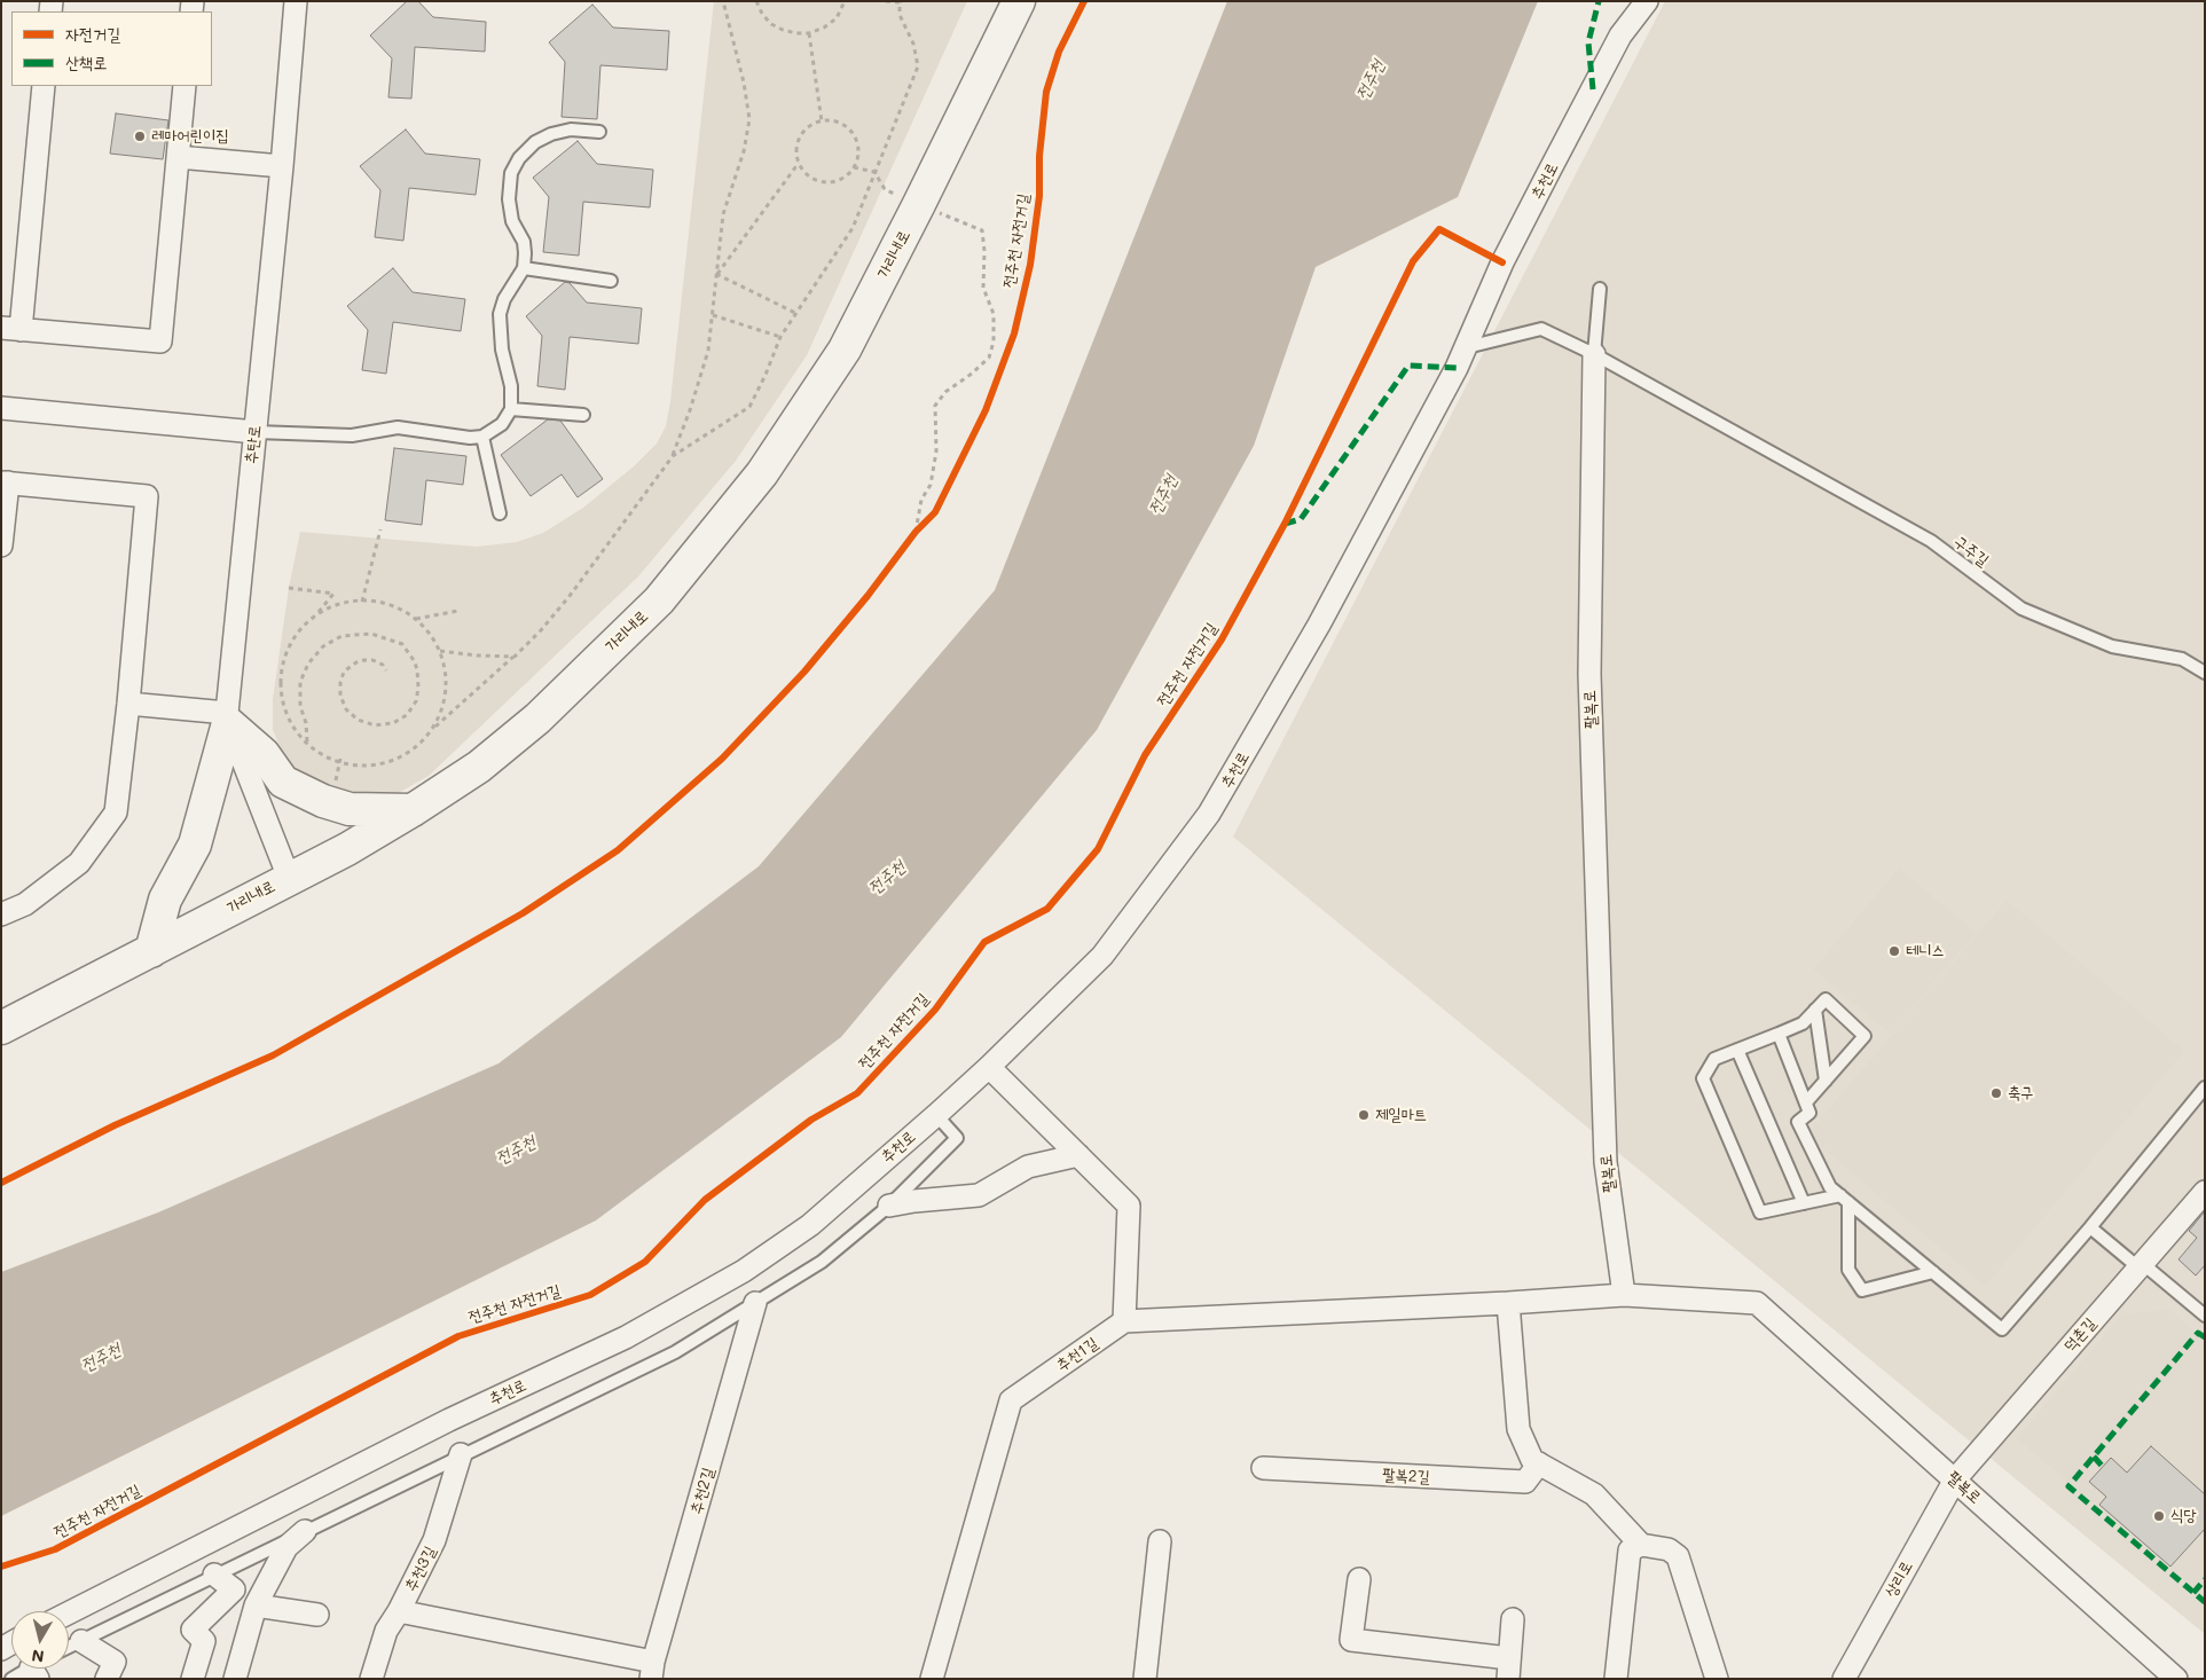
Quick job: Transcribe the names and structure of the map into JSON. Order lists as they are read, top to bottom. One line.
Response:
{"streets":{"street":["추천로","가리내로","추탄로","팔복로","덕촌길","추천1길","팔복2길","추천2길","추천3길","상리로"],"lane":["구주길"],"cycle path":["전주천 자전거길"]},"crossings":[["추천로","구주길"],["추천로","팔복로"],["가리내로","추탄로"],["팔복로","덕촌길"],["팔복로","상리로"],["덕촌길","상리로"]],"water":["전주천"],"places":["레마어린이집","테니스","축구","제일마트","식당"],"legend":["자전거길","산책로"],"north":"bottom"}
